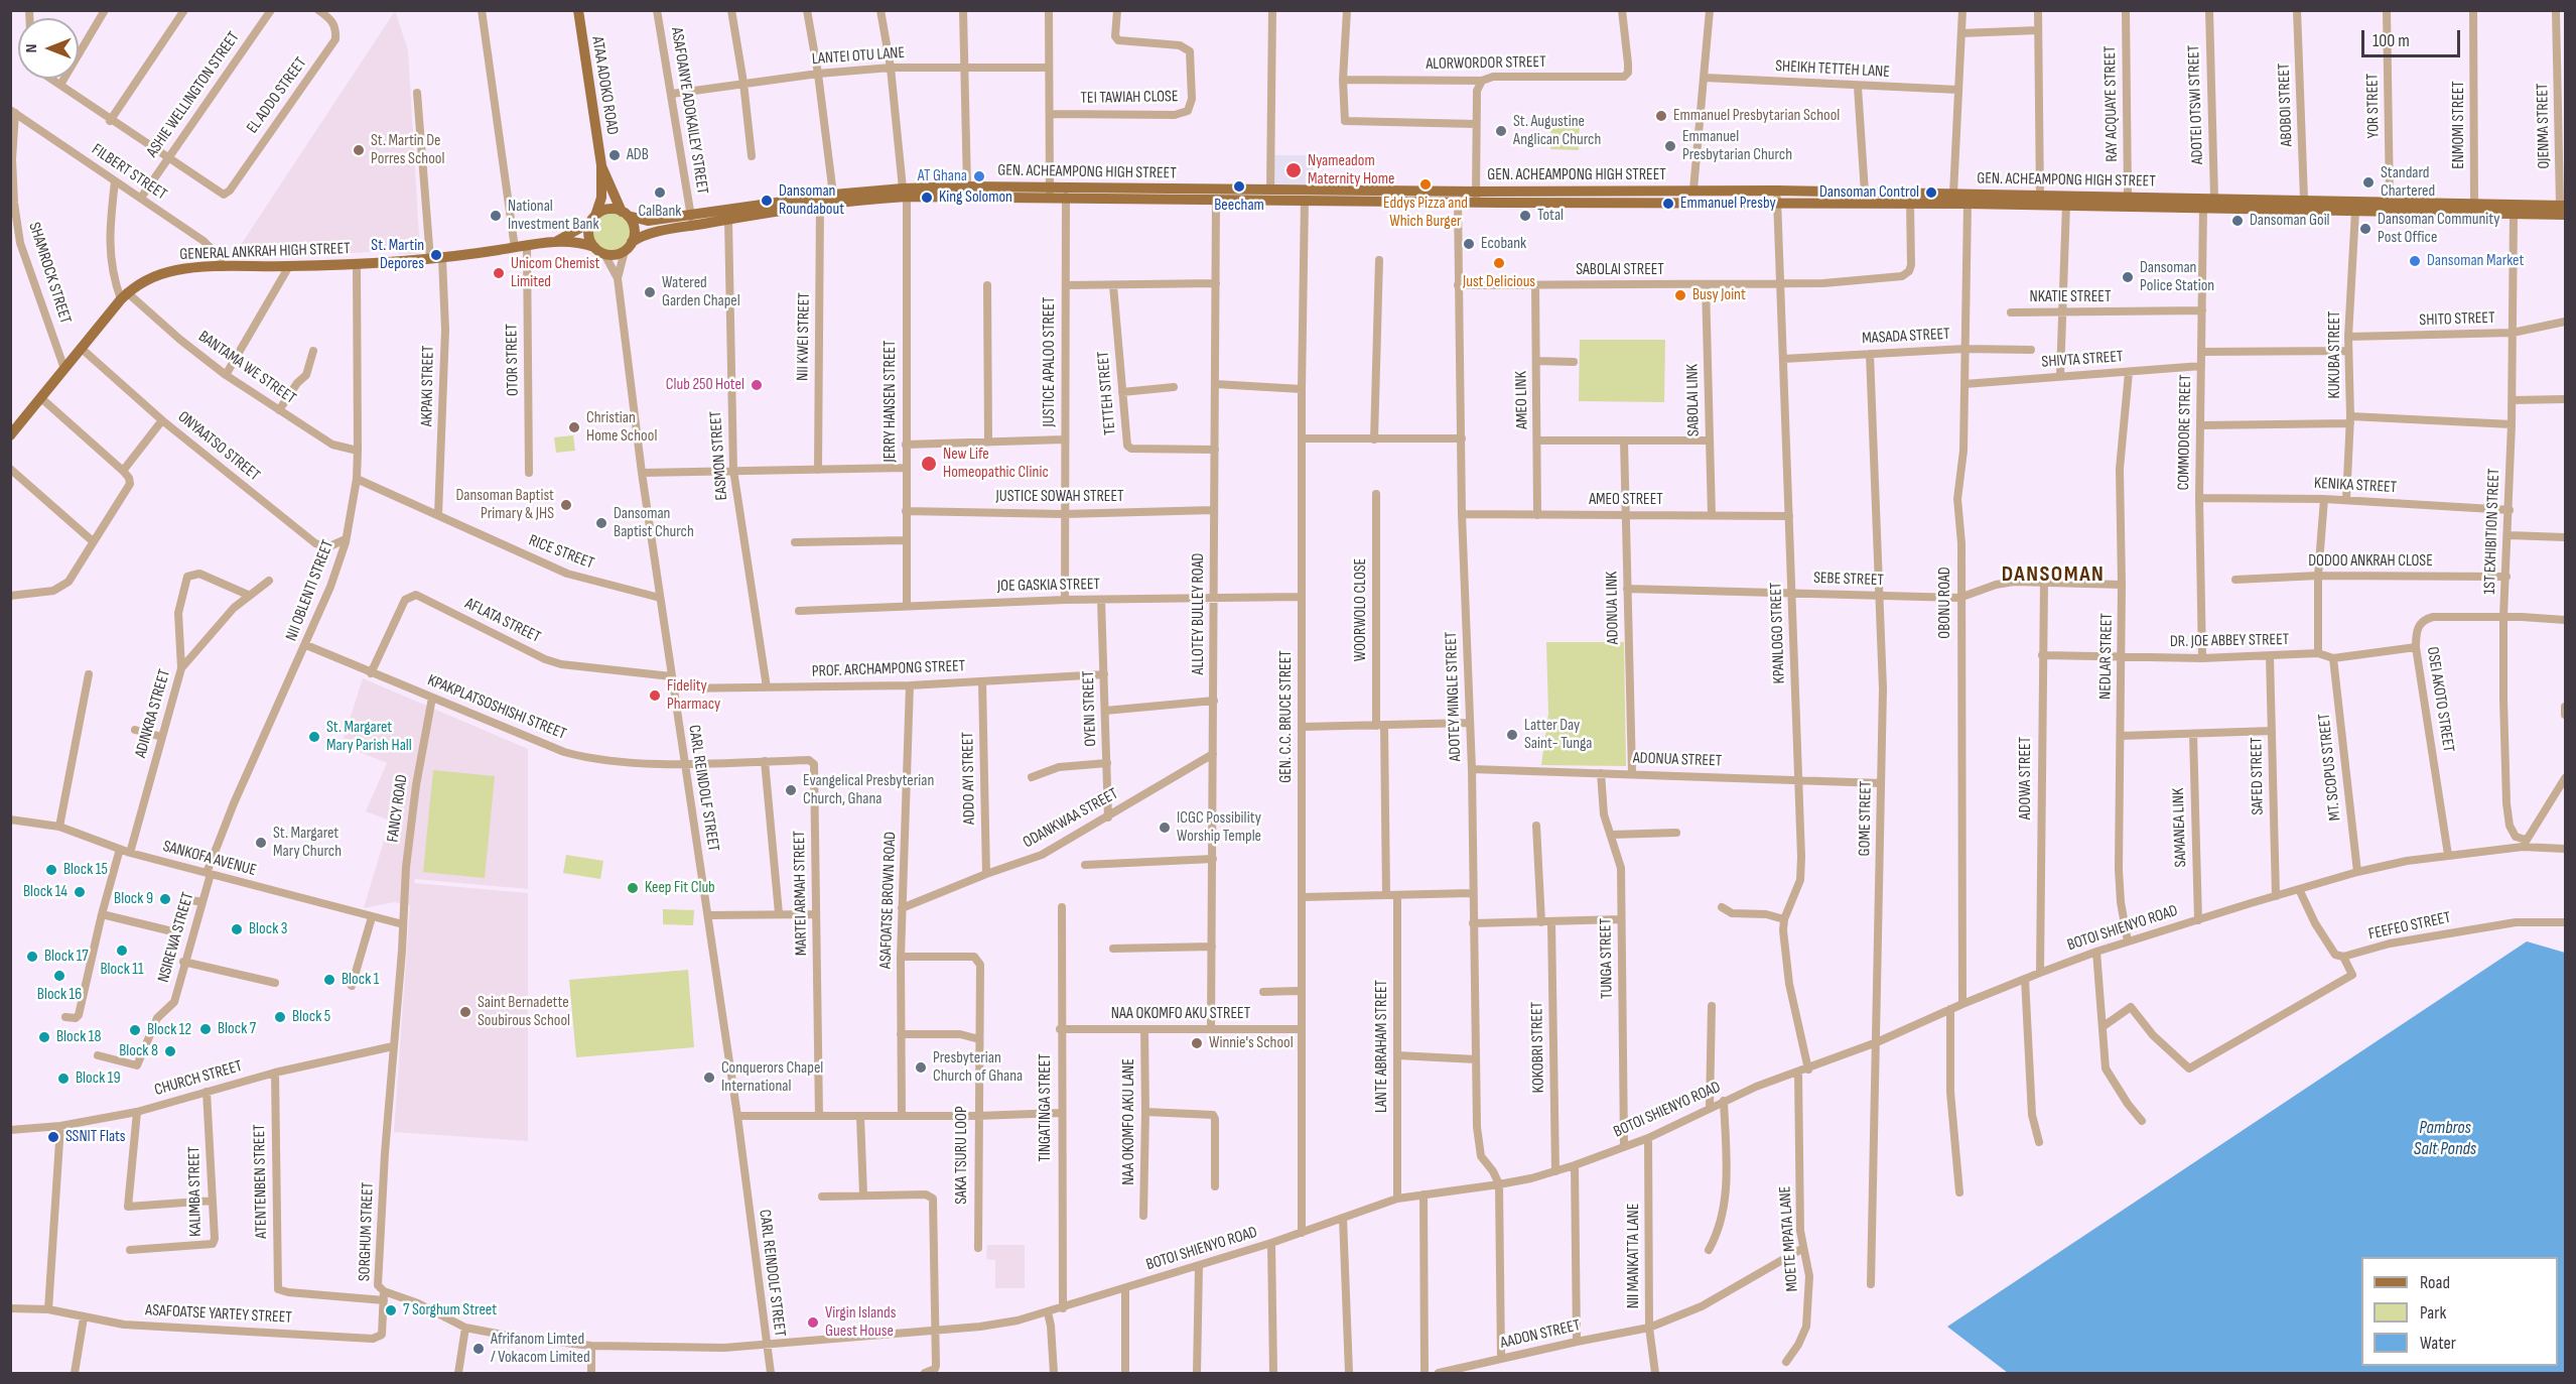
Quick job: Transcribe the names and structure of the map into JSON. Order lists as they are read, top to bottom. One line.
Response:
{"streets":{"main road":["ATAA ADOKO ROAD","GEN. ACHEAMPONG HIGH STREET","GENERAL ANKRAH HIGH STREET"],"street":["LANTEI OTU LANE","ALORWORDOR STREET","SHEIKH TETTEH LANE","ASHIE WELLINGTON STREET","EL ADDO STREET","TEI TAWIAH CLOSE","RAY ACQUAYE STREET","ADOTEI OTSWI STREET","ABOBOI STREET","YOR STREET","ASAFOANYE ADOKAILEY STREET","ENMOMI STREET","OJENMA STREET","FILBERT STREET","SABOLAI STREET","SHAMROCK STREET","NKATIE STREET","SHITO STREET","NII KWEI STREET","MASADA STREET","KUKUBA STREET","OTOR STREET","SHIVTA STREET","JUSTICE APALOO STREET","BANTAMA WE STREET","AKPAKI STREET","TETTEH STREET","AMEO LINK","SABOLAI LINK","JERRY HANSEN STREET","COMMODORE STREET","ONYAATSO STREET","EASMON STREET","KENIKA STREET","JUSTICE SOWAH STREET","AMEO STREET","1ST EXHIBITION STREET","RICE STREET","DODOO ANKRAH CLOSE","SEBE STREET","JOE GASKIA STREET","NII OBLENTI STREET","OBONU ROAD","ADONUA LINK","WOORWOLO CLOSE","ALLOTEY BULLEY ROAD","AFLATA STREET","KPANLOGO STREET","DR. JOE ABBEY STREET","NEDLAR STREET","PROF. ARCHAMPONG STREET","ADOTEY MINGLE STREET","OSEI AKOTO STREET","KPAKPLATSOSHISHI STREET","OYENI STREET","ADINKRA STREET","GEN. C.C. BRUCE STREET","ADONUA STREET","MT. SCOPUS STREET","SAFED STREET","ADDO AYI STREET","ADOWA STREET","CARL REINDOLF STREET","FANCY ROAD","ODANKWAA STREET","GOME STREET","SAMANEA LINK","SANKOFA AVENUE","MARTEI ARMAH STREET","ASAFOATSE BROWN ROAD","FEEFEO STREET","BOTOI SHIENYO ROAD","NSIREWA STREET","TUNGA STREET","NAA OKOMFO AKU STREET","LANTE ABRAHAM STREET","KOKOBRI STREET","CHURCH STREET","TINGATINGA STREET","NAA OKOMFO AKU LANE","SAKA TSURU LOOP","ATENTENBEN STREET","KALIMBA STREET","SORGHUM STREET","MOETE MPATA LANE","NII MANKATTA LANE","ASAFOATSE YARTEY STREET","AADON STREET"]},"crossings":[["LANTEI OTU LANE","ASAFOANYE ADOKAILEY STREET"],["LANTEI OTU LANE","JERRY HANSEN STREET"],["ATAA ADOKO ROAD","GEN. ACHEAMPONG HIGH STREET"],["ATAA ADOKO ROAD","GENERAL ANKRAH HIGH STREET"],["ATAA ADOKO ROAD","CARL REINDOLF STREET"],["ASHIE WELLINGTON STREET","EL ADDO STREET"],["ASHIE WELLINGTON STREET","FILBERT STREET"],["RAY ACQUAYE STREET","GEN. ACHEAMPONG HIGH STREET"],["ADOTEI OTSWI STREET","GEN. ACHEAMPONG HIGH STREET"],["ABOBOI STREET","GEN. ACHEAMPONG HIGH STREET"],["YOR STREET","GEN. ACHEAMPONG HIGH STREET"],["ASAFOANYE ADOKAILEY STREET","GEN. ACHEAMPONG HIGH STREET"],["ENMOMI STREET","GEN. ACHEAMPONG HIGH STREET"],["OJENMA STREET","GEN. ACHEAMPONG HIGH STREET"],["FILBERT STREET","GENERAL ANKRAH HIGH STREET"],["FILBERT STREET","SHAMROCK STREET"],["GEN. ACHEAMPONG HIGH STREET","GENERAL ANKRAH HIGH STREET"],["GEN. ACHEAMPONG HIGH STREET","SABOLAI STREET"],["GEN. ACHEAMPONG HIGH STREET","NII KWEI STREET"],["GEN. ACHEAMPONG HIGH STREET","KUKUBA STREET"],["GEN. ACHEAMPONG HIGH STREET","JUSTICE APALOO STREET"],["GEN. ACHEAMPONG HIGH STREET","JERRY HANSEN STREET"],["GEN. ACHEAMPONG HIGH STREET","COMMODORE STREET"],["GEN. ACHEAMPONG HIGH STREET","EASMON STREET"],["GEN. ACHEAMPONG HIGH STREET","1ST EXHIBITION STREET"],["GEN. ACHEAMPONG HIGH STREET","OBONU ROAD"],["GEN. ACHEAMPONG HIGH STREET","ALLOTEY BULLEY ROAD"],["GEN. ACHEAMPONG HIGH STREET","KPANLOGO STREET"],["GEN. ACHEAMPONG HIGH STREET","ADOTEY MINGLE STREET"],["GEN. ACHEAMPONG HIGH STREET","GEN. C.C. BRUCE STREET"],["GEN. ACHEAMPONG HIGH STREET","CARL REINDOLF STREET"],["GENERAL ANKRAH HIGH STREET","SHAMROCK STREET"],["GENERAL ANKRAH HIGH STREET","OTOR STREET"],["GENERAL ANKRAH HIGH STREET","BANTAMA WE STREET"],["GENERAL ANKRAH HIGH STREET","AKPAKI STREET"],["GENERAL ANKRAH HIGH STREET","ONYAATSO STREET"],["GENERAL ANKRAH HIGH STREET","NII OBLENTI STREET"],["GENERAL ANKRAH HIGH STREET","CARL REINDOLF STREET"],["SABOLAI STREET","AMEO LINK"],["SABOLAI STREET","SABOLAI LINK"],["SABOLAI STREET","KPANLOGO STREET"],["SABOLAI STREET","ADOTEY MINGLE STREET"],["NKATIE STREET","COMMODORE STREET"],["SHITO STREET","KUKUBA STREET"],["SHITO STREET","1ST EXHIBITION STREET"],["MASADA STREET","OBONU ROAD"],["MASADA STREET","KPANLOGO STREET"],["MASADA STREET","GOME STREET"],["KUKUBA STREET","KENIKA STREET"],["SHIVTA STREET","COMMODORE STREET"],["SHIVTA STREET","OBONU ROAD"],["SHIVTA STREET","NEDLAR STREET"],["JUSTICE APALOO STREET","JUSTICE SOWAH STREET"],["JUSTICE APALOO STREET","JOE GASKIA STREET"],["BANTAMA WE STREET","NII OBLENTI STREET"],["AKPAKI STREET","RICE STREET"],["TETTEH STREET","ALLOTEY BULLEY ROAD"],["AMEO LINK","AMEO STREET"],["SABOLAI LINK","AMEO STREET"],["JERRY HANSEN STREET","JUSTICE SOWAH STREET"],["JERRY HANSEN STREET","JOE GASKIA STREET"],["COMMODORE STREET","KENIKA STREET"],["COMMODORE STREET","DR. JOE ABBEY STREET"],["ONYAATSO STREET","NII OBLENTI STREET"],["EASMON STREET","PROF. ARCHAMPONG STREET"],["KENIKA STREET","1ST EXHIBITION STREET"],["JUSTICE SOWAH STREET","ALLOTEY BULLEY ROAD"],["AMEO STREET","ADONUA LINK"],["AMEO STREET","KPANLOGO STREET"],["AMEO STREET","ADOTEY MINGLE STREET"],["1ST EXHIBITION STREET","DODOO ANKRAH CLOSE"],["1ST EXHIBITION STREET","OSEI AKOTO STREET"],["1ST EXHIBITION STREET","BOTOI SHIENYO ROAD"],["RICE STREET","NII OBLENTI STREET"],["RICE STREET","CARL REINDOLF STREET"],["SEBE STREET","OBONU ROAD"],["SEBE STREET","ADONUA LINK"],["SEBE STREET","KPANLOGO STREET"],["SEBE STREET","GOME STREET"],["JOE GASKIA STREET","ALLOTEY BULLEY ROAD"],["JOE GASKIA STREET","OYENI STREET"],["JOE GASKIA STREET","GEN. C.C. BRUCE STREET"],["NII OBLENTI STREET","KPAKPLATSOSHISHI STREET"],["NII OBLENTI STREET","SANKOFA AVENUE"],["NII OBLENTI STREET","NSIREWA STREET"],["OBONU ROAD","BOTOI SHIENYO ROAD"],["ADONUA LINK","ADONUA STREET"],["ALLOTEY BULLEY ROAD","ODANKWAA STREET"],["ALLOTEY BULLEY ROAD","NAA OKOMFO AKU STREET"],["AFLATA STREET","KPAKPLATSOSHISHI STREET"],["AFLATA STREET","CARL REINDOLF STREET"],["KPANLOGO STREET","ADONUA STREET"],["KPANLOGO STREET","BOTOI SHIENYO ROAD"],["DR. JOE ABBEY STREET","NEDLAR STREET"],["DR. JOE ABBEY STREET","OSEI AKOTO STREET"],["DR. JOE ABBEY STREET","MT. SCOPUS STREET"],["DR. JOE ABBEY STREET","SAFED STREET"],["DR. JOE ABBEY STREET","ADOWA STREET"],["NEDLAR STREET","BOTOI SHIENYO ROAD"],["PROF. ARCHAMPONG STREET","OYENI STREET"],["PROF. ARCHAMPONG STREET","ADDO AYI STREET"],["PROF. ARCHAMPONG STREET","CARL REINDOLF STREET"],["PROF. ARCHAMPONG STREET","ASAFOATSE BROWN ROAD"],["ADOTEY MINGLE STREET","ADONUA STREET"],["ADOTEY MINGLE STREET","BOTOI SHIENYO ROAD"],["OSEI AKOTO STREET","BOTOI SHIENYO ROAD"],["KPAKPLATSOSHISHI STREET","CARL REINDOLF STREET"],["KPAKPLATSOSHISHI STREET","FANCY ROAD"],["KPAKPLATSOSHISHI STREET","MARTEI ARMAH STREET"],["OYENI STREET","ODANKWAA STREET"],["ADINKRA STREET","SANKOFA AVENUE"],["GEN. C.C. BRUCE STREET","BOTOI SHIENYO ROAD"],["GEN. C.C. BRUCE STREET","NAA OKOMFO AKU STREET"],["ADONUA STREET","GOME STREET"],["ADONUA STREET","TUNGA STREET"],["MT. SCOPUS STREET","BOTOI SHIENYO ROAD"],["SAFED STREET","BOTOI SHIENYO ROAD"],["ADDO AYI STREET","ODANKWAA STREET"],["ADOWA STREET","BOTOI SHIENYO ROAD"],["CARL REINDOLF STREET","MARTEI ARMAH STREET"],["CARL REINDOLF STREET","BOTOI SHIENYO ROAD"],["CARL REINDOLF STREET","SORGHUM STREET"],["FANCY ROAD","SANKOFA AVENUE"],["FANCY ROAD","SORGHUM STREET"],["ODANKWAA STREET","ASAFOATSE BROWN ROAD"],["GOME STREET","BOTOI SHIENYO ROAD"],["SAMANEA LINK","BOTOI SHIENYO ROAD"],["SANKOFA AVENUE","NSIREWA STREET"],["SANKOFA AVENUE","SORGHUM STREET"],["ASAFOATSE BROWN ROAD","SAKA TSURU LOOP"],["BOTOI SHIENYO ROAD","TUNGA STREET"],["BOTOI SHIENYO ROAD","LANTE ABRAHAM STREET"],["BOTOI SHIENYO ROAD","KOKOBRI STREET"],["BOTOI SHIENYO ROAD","TINGATINGA STREET"],["BOTOI SHIENYO ROAD","SORGHUM STREET"],["BOTOI SHIENYO ROAD","MOETE MPATA LANE"],["BOTOI SHIENYO ROAD","NII MANKATTA LANE"],["NAA OKOMFO AKU STREET","TINGATINGA STREET"],["NAA OKOMFO AKU STREET","NAA OKOMFO AKU LANE"],["CHURCH STREET","ATENTENBEN STREET"],["CHURCH STREET","KALIMBA STREET"],["CHURCH STREET","SORGHUM STREET"],["ATENTENBEN STREET","SORGHUM STREET"],["ATENTENBEN STREET","ASAFOATSE YARTEY STREET"],["SORGHUM STREET","ASAFOATSE YARTEY STREET"],["MOETE MPATA LANE","AADON STREET"],["NII MANKATTA LANE","AADON STREET"]],"districts":["DANSOMAN"],"water":["Pambros Salt Ponds"],"places":["Emmanuel Presbytarian School","St. Augustine Anglican Church","Emmanuel Presbytarian Church","St. Martin De Porres School","ADB","Nyameadom Maternity Home","AT Ghana","Standard Chartered","Eddys Pizza and Which Burger","Beecham","CalBank","Dansoman Control","King Solomon","Dansoman Roundabout","Emmanuel Presby","National Investment Bank","Total","Dansoman Goil","Dansoman Community Post Office","Ecobank","St. Martin Depores","Dansoman Market","Just Delicious","Unicom Chemist Limited","Dansoman Police Station","Watered Garden Chapel","Busy Joint","Club 250 Hotel","Christian Home School","New Life Homeopathic Clinic","Dansoman Baptist Primary & JHS","Dansoman Baptist Church","Fidelity Pharmacy","Latter Day Saint- Tunga","St. Margaret Mary Parish Hall","Evangelical Presbyterian Church, Ghana","ICGC Possibility Worship Temple","St. Margaret Mary Church","Block 15","Keep Fit Club","Block 14","Block 9","Block 3","Block 11","Block 17","Block 16","Block 1","Saint Bernadette Soubirous School","Block 5","Block 7","Block 12","Block 18","Winnie's School","Block 8","Presbyterian Church of Ghana","Conquerors Chapel International","Block 19","SSNIT Flats","7 Sorghum Street","Virgin Islands Guest House","Afrifanom Limted / Vokacom Limited"],"legend":["Road","Park","Water"],"scale_bar":"100 m","north":"left"}
